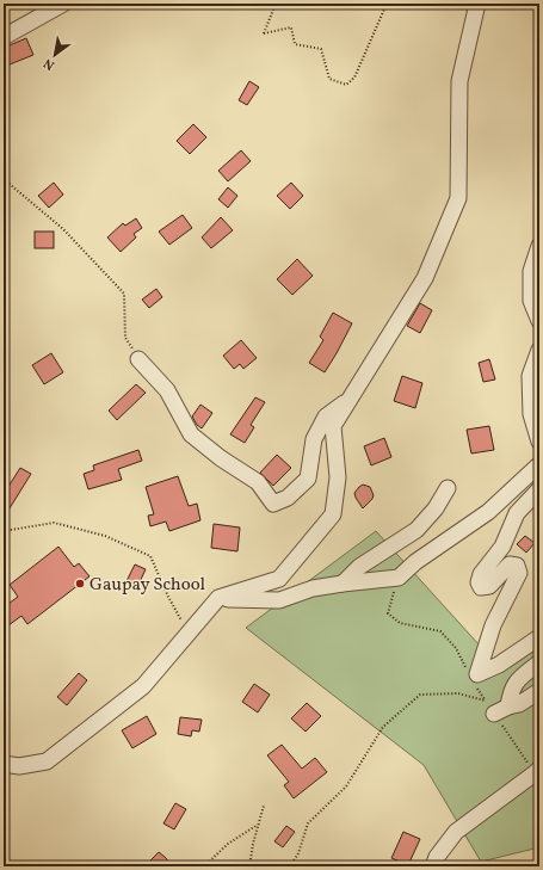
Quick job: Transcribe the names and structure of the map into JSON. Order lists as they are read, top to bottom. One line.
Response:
{"places":["Gaupay School"],"north":"bottom left"}
